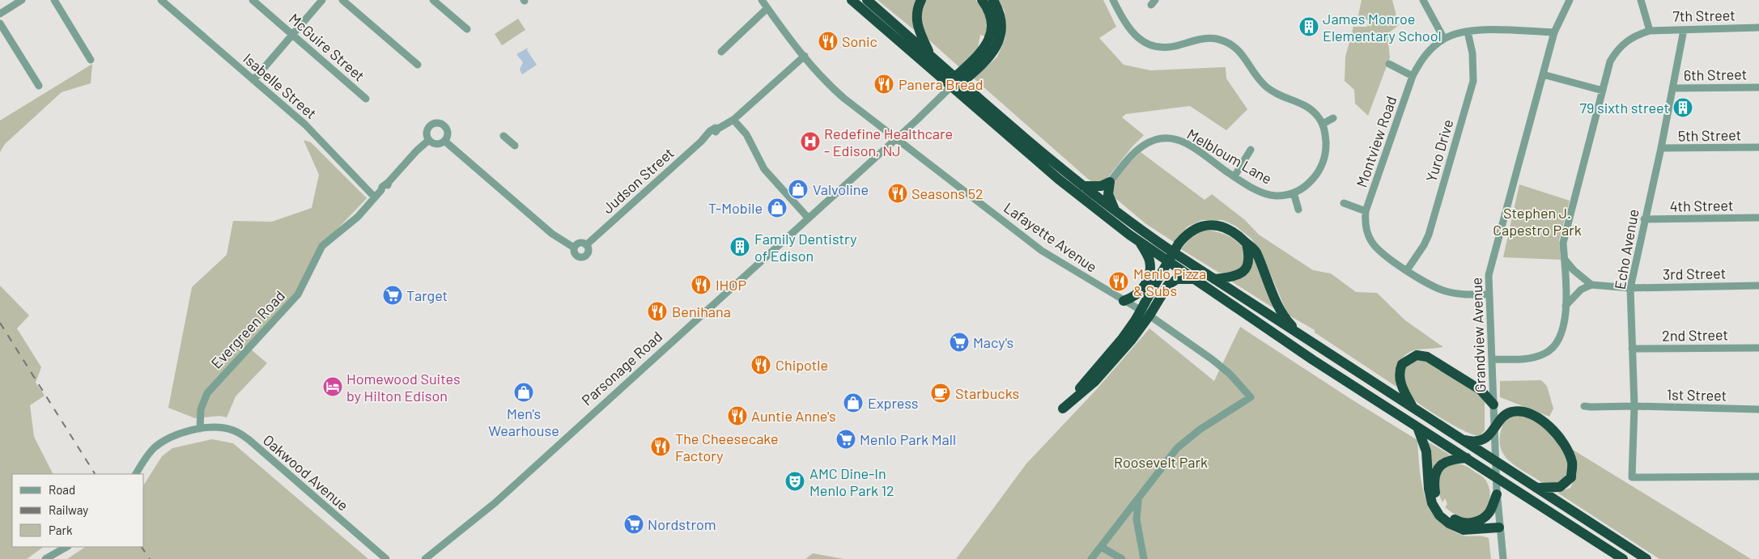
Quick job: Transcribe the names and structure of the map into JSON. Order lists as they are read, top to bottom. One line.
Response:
{"streets":{"street":["7th Street","McGuire Street","6th Street","Isabelle Street","5th Street","Montview Road","Yuro Drive","Melbloum Lane","Judson Street","4th Street","Lafayette Avenue","Echo Avenue","3rd Street","Evergreen Road","Grandview Avenue","2nd Street","Parsonage Road","1st Street","Oakwood Avenue"]},"crossings":[["7th Street","Echo Avenue"],["7th Street","Grandview Avenue"],["6th Street","Echo Avenue"],["Isabelle Street","Evergreen Road"],["5th Street","Echo Avenue"],["Montview Road","Yuro Drive"],["Montview Road","Grandview Avenue"],["Judson Street","Lafayette Avenue"],["4th Street","Echo Avenue"],["Lafayette Avenue","Parsonage Road"],["Echo Avenue","3rd Street"],["Echo Avenue","2nd Street"],["Echo Avenue","1st Street"],["Evergreen Road","Oakwood Avenue"]],"parks":["Stephen J. Capestro Park","Roosevelt Park"],"places":{"building":["James Monroe Elementary School","79 sixth street","Family Dentistry of Edison"],"restaurant":["Sonic","Panera Bread","Seasons 52","Menlo Pizza & Subs","IHOP","Benihana","Chipotle","Auntie Anne's","The Cheesecake Factory"],"hospital":["Redefine Healthcare - Edison, NJ"],"shop":["Valvoline","T-Mobile","Men's Wearhouse","Express"],"supermarket":["Target","Macy's","Menlo Park Mall","Nordstrom"],"hotel":["Homewood Suites by Hilton Edison"],"cafe":["Starbucks"],"theatre":["AMC Dine-In Menlo Park 12"]},"legend":["Road","Railway","Park"]}
